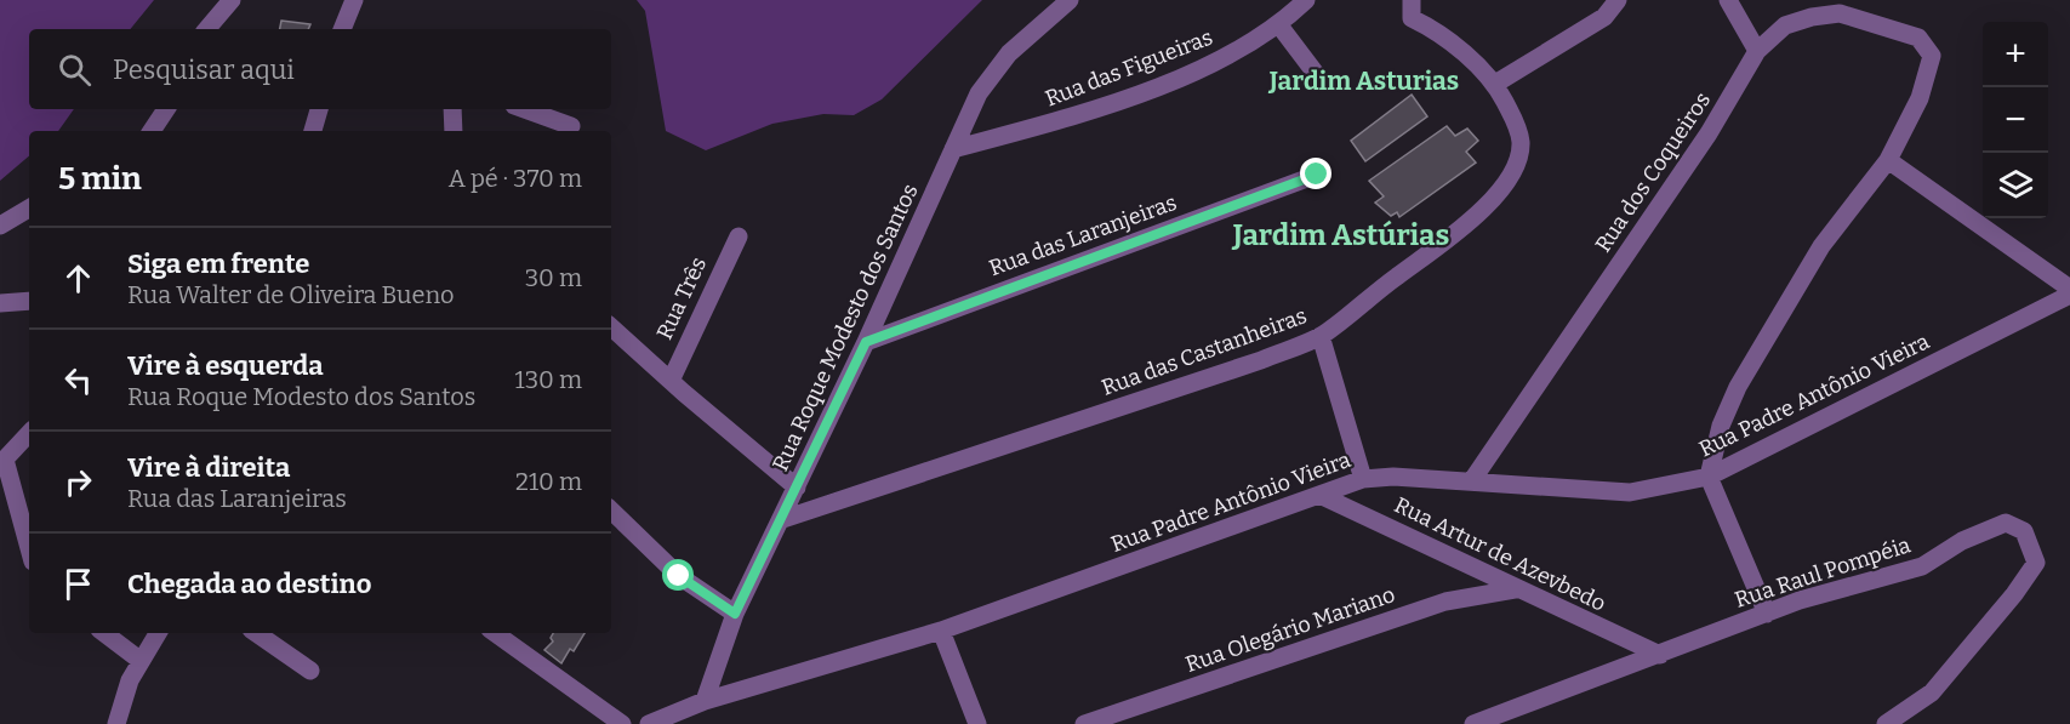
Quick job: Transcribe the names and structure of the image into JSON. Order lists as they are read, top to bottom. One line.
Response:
{"streets":{"street":["Rua das Figueiras","Rua dos Coqueiros","Rua das Laranjeiras","Rua Três","Rua Roque Modesto dos Santos","Rua das Castanheiras","Rua Padre Antônio Vieira","Rua Artur de Azevbedo","Rua Raul Pompéia","Rua Olegário Mariano"]},"crossings":[["Rua das Figueiras","Rua Roque Modesto dos Santos"],["Rua dos Coqueiros","Rua Padre Antônio Vieira"],["Rua das Laranjeiras","Rua Roque Modesto dos Santos"],["Rua Roque Modesto dos Santos","Rua das Castanheiras"],["Rua Roque Modesto dos Santos","Rua Padre Antônio Vieira"],["Rua Padre Antônio Vieira","Rua Artur de Azevbedo"],["Rua Artur de Azevbedo","Rua Raul Pompéia"],["Rua Artur de Azevbedo","Rua Olegário Mariano"]],"districts":["Jardim Asturias","Jardim Astúrias"],"page":{"map_buttons":["+","−"],"search":"Pesquisar aqui","heading":["5 min","A pé · 370 m"],"list":[["Siga em frente","Rua Walter de Oliveira Bueno","30 m"],["Vire à esquerda","Rua Roque Modesto dos Santos","130 m"],["Vire à direita","Rua das Laranjeiras","210 m"],"Chegada ao destino"]}}
